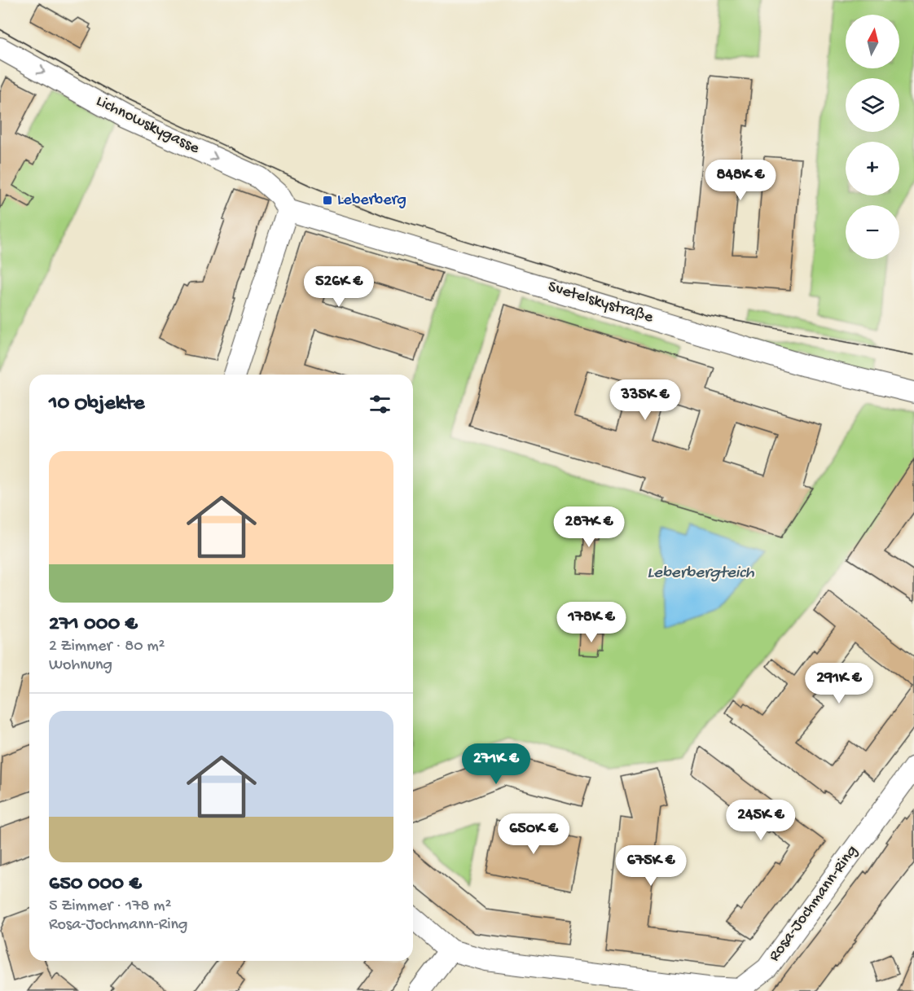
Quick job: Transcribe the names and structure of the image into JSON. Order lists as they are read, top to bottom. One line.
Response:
{"streets":{"street":["Lichnowskygasse","Svetelskystraße","Rosa-Jochmann-Ring"]},"crossings":[["Lichnowskygasse","Svetelskystraße"]],"one_way":["Lichnowskygasse"],"water":["Leberbergteich"],"places":{"transit":["Leberberg"]},"north":"top","page":{"map_buttons":["+","−"],"price":["848K €","526K €","335K €","287K €","178K €","291K €","271K €","245K €","650K €","675K €"],"heading":"10 Objekte","list":[{"name":"271 000 €","note":"2 Zimmer · 80 m² · Wohnung"},{"name":"650 000 €","note":"5 Zimmer · 178 m² · Rosa-Jochmann-Ring"}]}}
